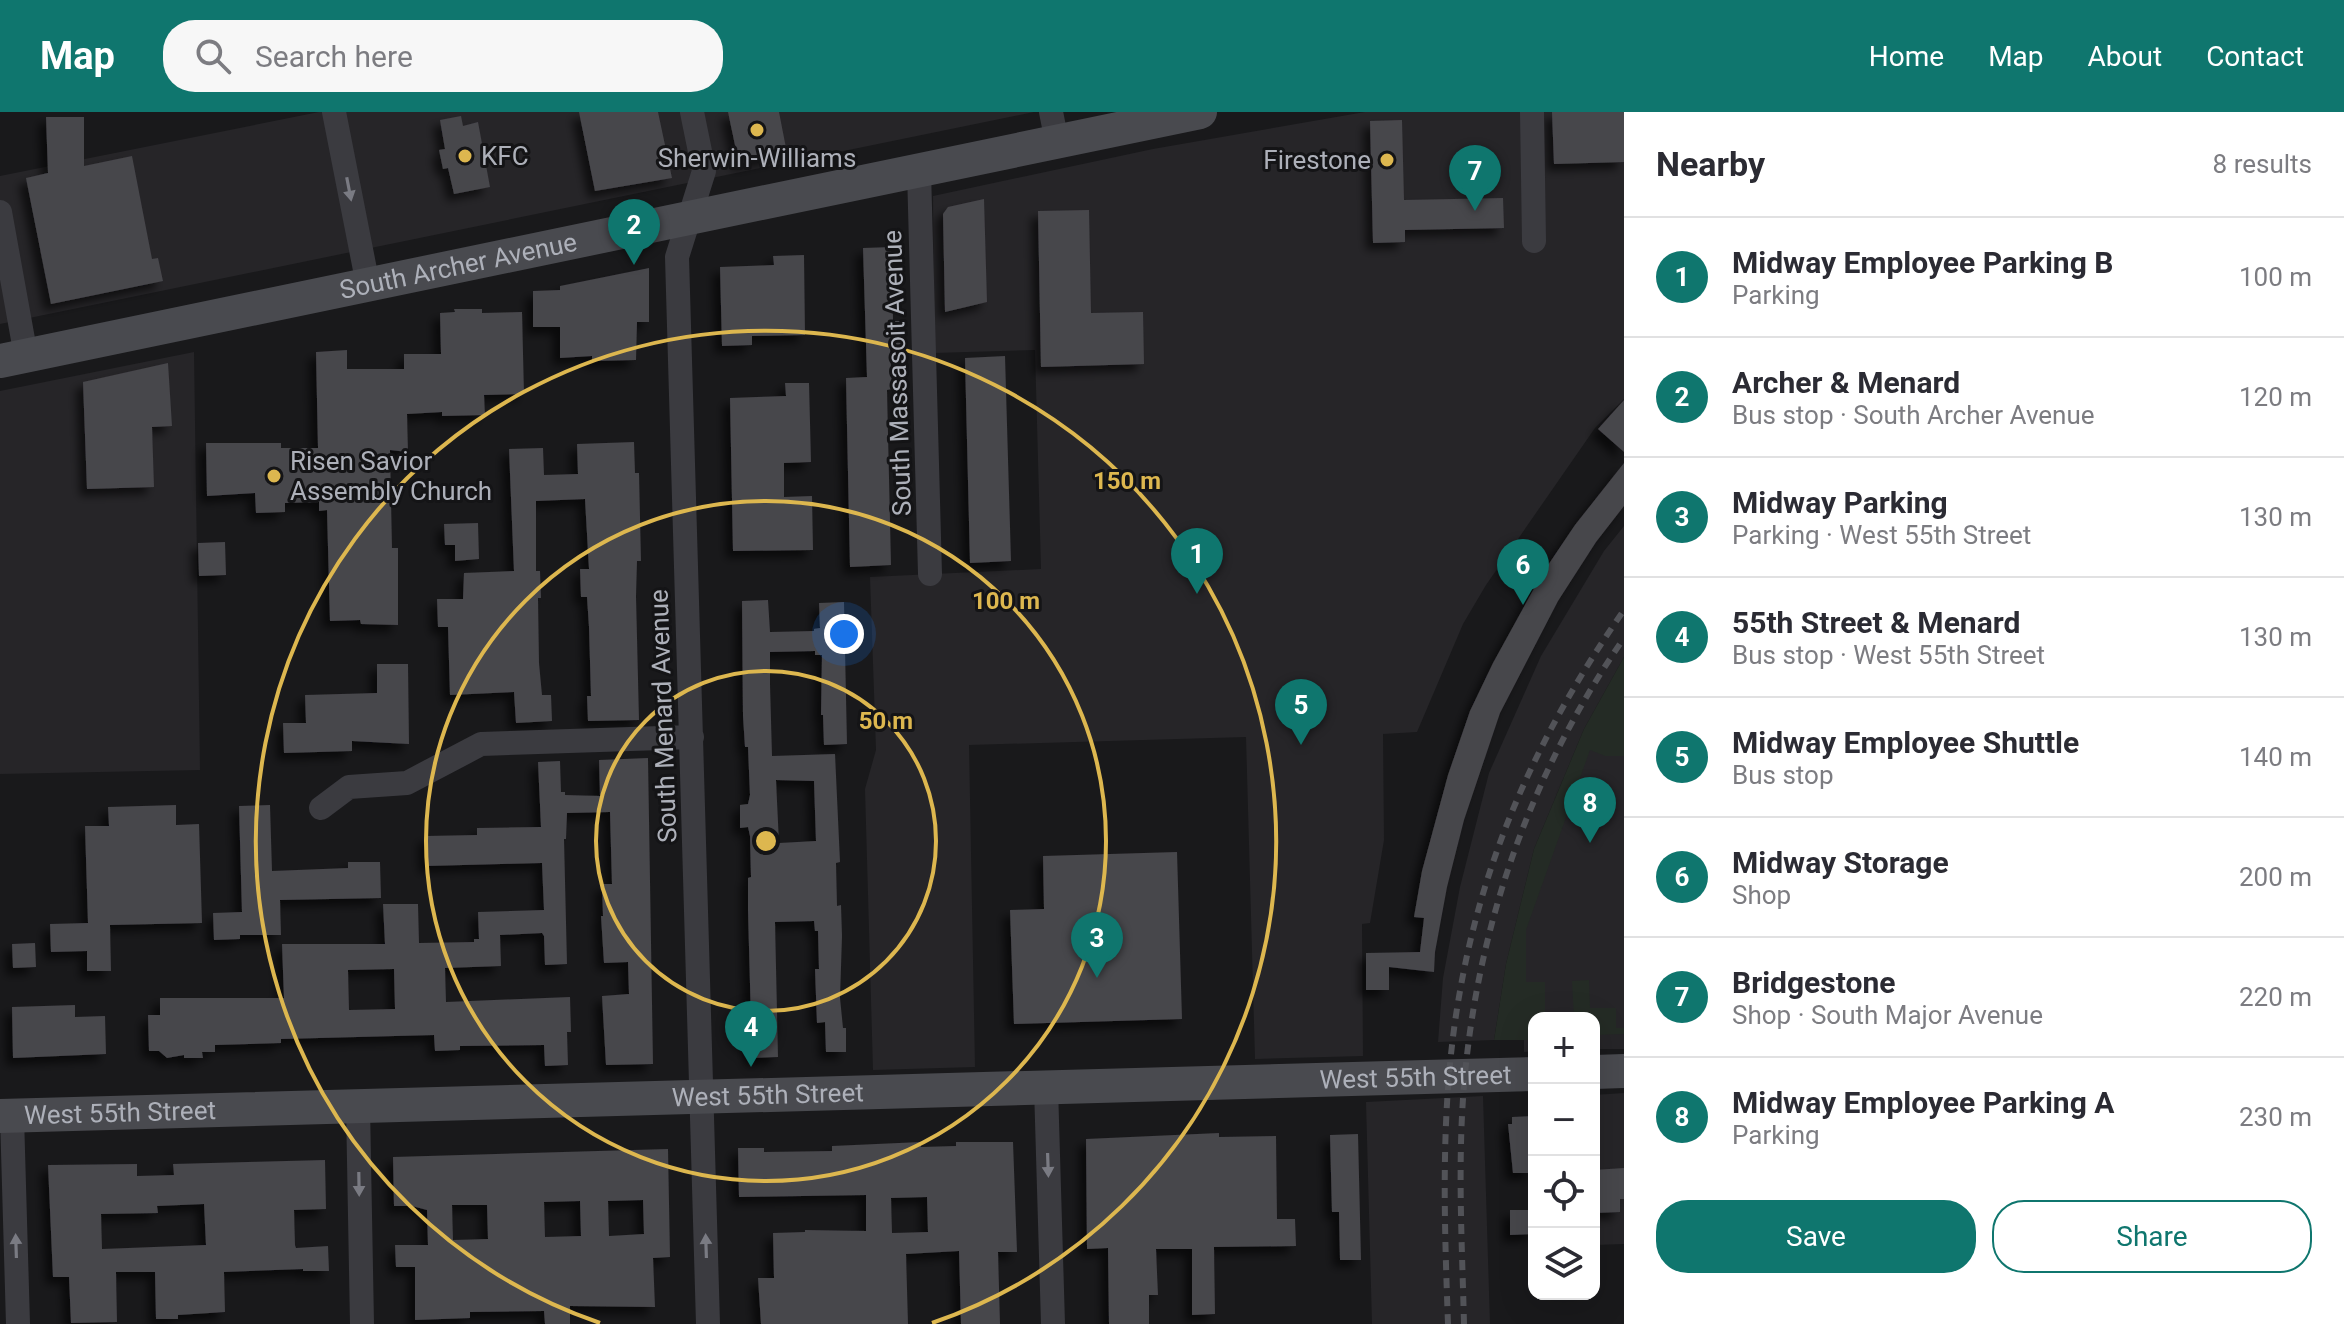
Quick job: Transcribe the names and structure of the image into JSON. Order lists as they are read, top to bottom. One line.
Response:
{"streets":{"main road":["South Archer Avenue","West 55th Street"],"street":["South Massasoit Avenue","South Menard Avenue"]},"crossings":[["South Archer Avenue","South Massasoit Avenue"],["South Archer Avenue","South Menard Avenue"],["South Menard Avenue","West 55th Street"]],"places":["Sherwin-Williams","KFC","Firestone","Risen Savior Assembly Church"],"page":{"header":"Map","search":"Search here","nav":["Home","Map","About","Contact"],"heading":["Nearby","8 results"],"pins":["7","2","1","6","5","8","3","4"],"list":[{"mark":"1","name":"Midway Employee Parking B","note":"Parking","value":"100 m"},{"mark":"2","name":"Archer & Menard","note":"Bus stop · South Archer Avenue","value":"120 m"},{"mark":"3","name":"Midway Parking","note":"Parking · West 55th Street","value":"130 m"},{"mark":"4","name":"55th Street & Menard","note":"Bus stop · West 55th Street","value":"130 m"},{"mark":"5","name":"Midway Employee Shuttle","note":"Bus stop","value":"140 m"},{"mark":"6","name":"Midway Storage","note":"Shop","value":"200 m"},{"mark":"7","name":"Bridgestone","note":"Shop · South Major Avenue","value":"220 m"},{"mark":"8","name":"Midway Employee Parking A","note":"Parking","value":"230 m"}],"map_buttons":["+","−"],"buttons":["Save","Share"]},"rings":["150 m","100 m","50 m"]}
